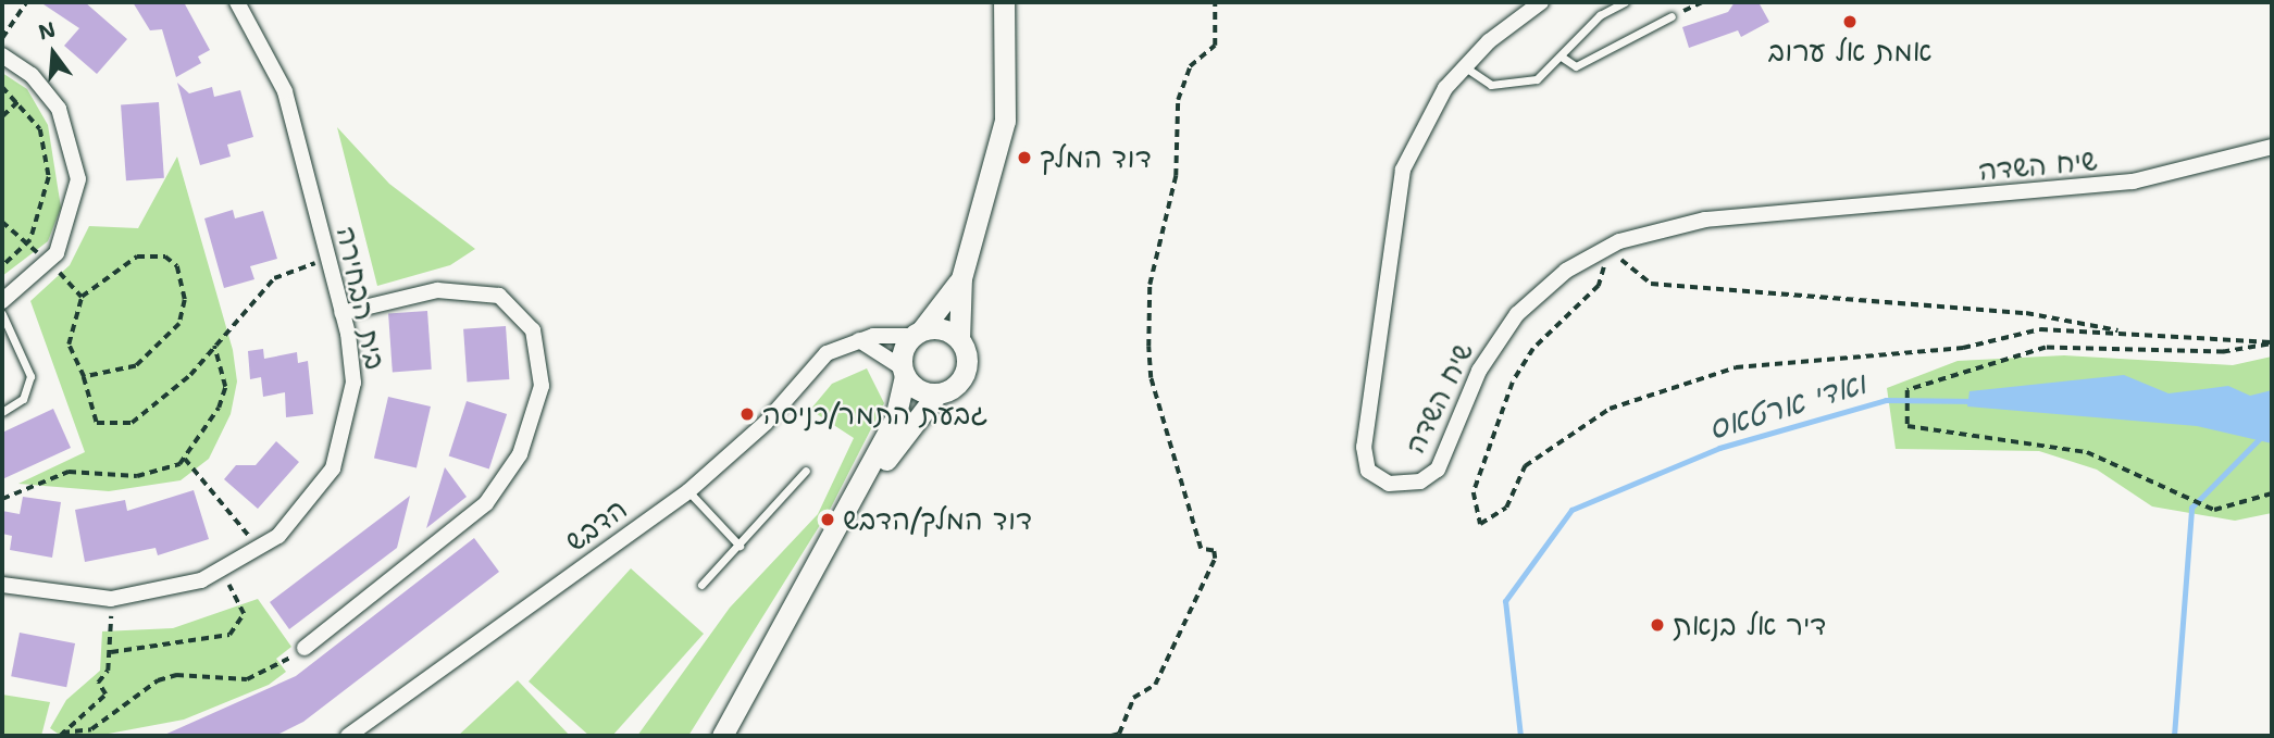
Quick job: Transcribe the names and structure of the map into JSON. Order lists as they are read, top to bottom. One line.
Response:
{"streets":{"street":["שיח השדה","בית הבחירה","הדבש"]},"water":["ואדי ארטאס"],"places":["אמת אל ערוב","דוד המלך","גבעת התמר/כניסה","דוד המלך/הדבש","דיר אל בנאת"],"north":"top"}
